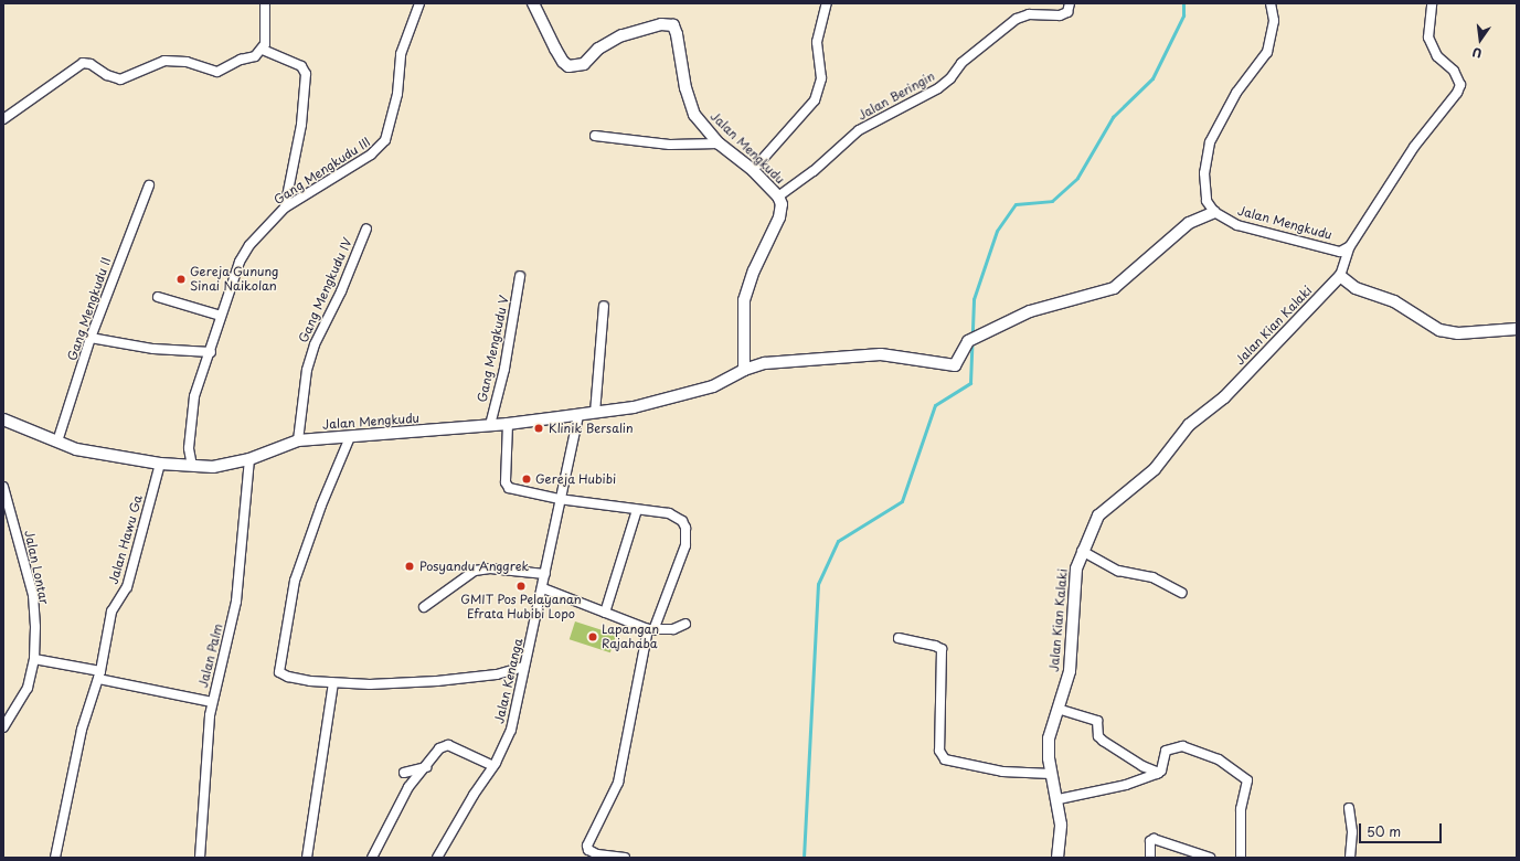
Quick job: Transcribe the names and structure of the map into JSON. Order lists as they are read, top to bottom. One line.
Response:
{"streets":{"street":["Jalan Beringin","Jalan Mengkudu","Gang Mengkudu III","Gang Mengkudu IV","Gang Mengkudu II","Jalan Kian Kalaki","Gang Mengkudu V","Jalan Hawu Ga","Jalan Lontar","Jalan Palm","Jalan Kenanga"]},"crossings":[["Jalan Beringin","Jalan Mengkudu"],["Jalan Mengkudu","Gang Mengkudu III"],["Jalan Mengkudu","Gang Mengkudu IV"],["Jalan Mengkudu","Gang Mengkudu II"],["Jalan Mengkudu","Gang Mengkudu V"],["Jalan Mengkudu","Jalan Hawu Ga"],["Jalan Mengkudu","Jalan Palm"],["Jalan Mengkudu","Jalan Kenanga"]],"places":["Gereja Gunung Sinai Naikolan","Klinik Bersalin","Gereja Hubibi","Posyandu Anggrek","GMIT Pos Pelayanan Efrata Hubibi Lopo","Lapangan Rajahaba"],"scale_bar":"50 m","north":"bottom"}
